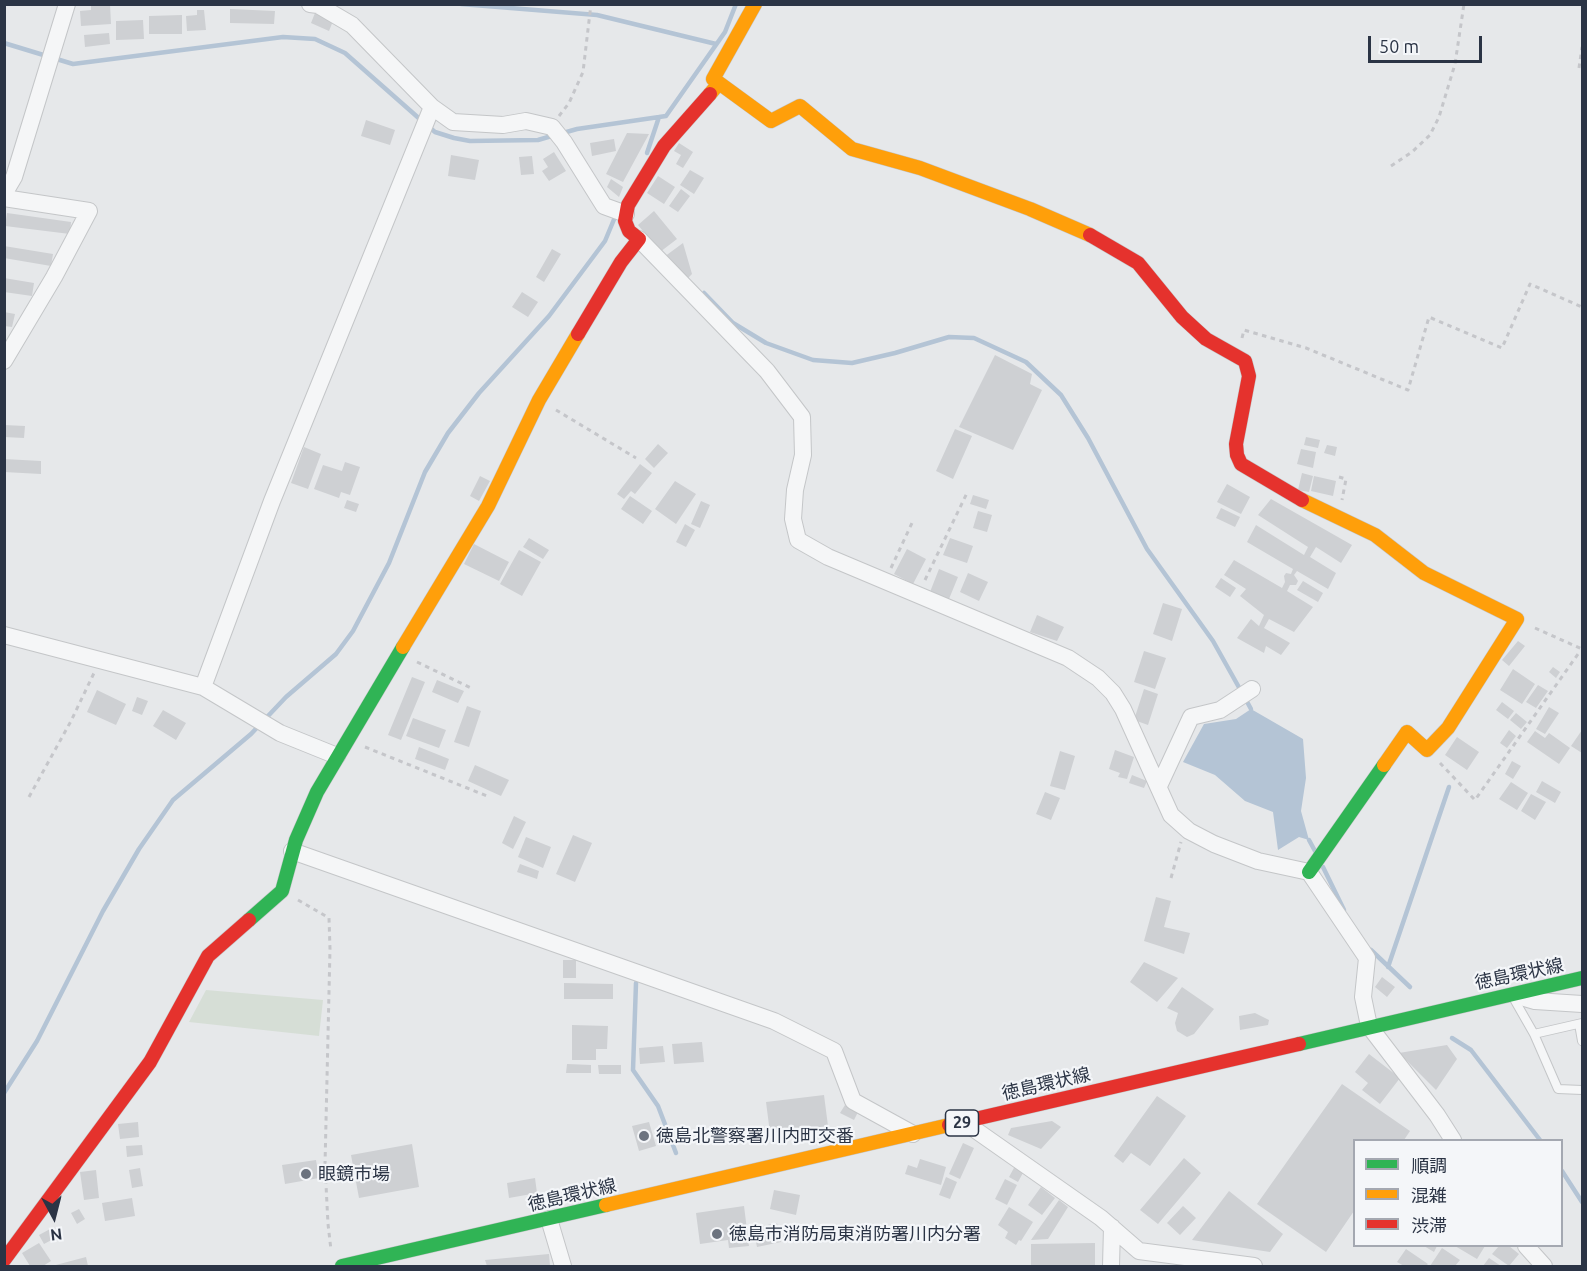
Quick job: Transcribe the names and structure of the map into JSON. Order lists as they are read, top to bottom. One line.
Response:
{"streets":{"street":["徳島環状線","29"]},"places":["徳島北警察署川内町交番","眼鏡市場","徳島市消防局東消防署川内分署"],"legend":["順調","混雑","渋滞"],"scale_bar":"50 m","north":"bottom"}
